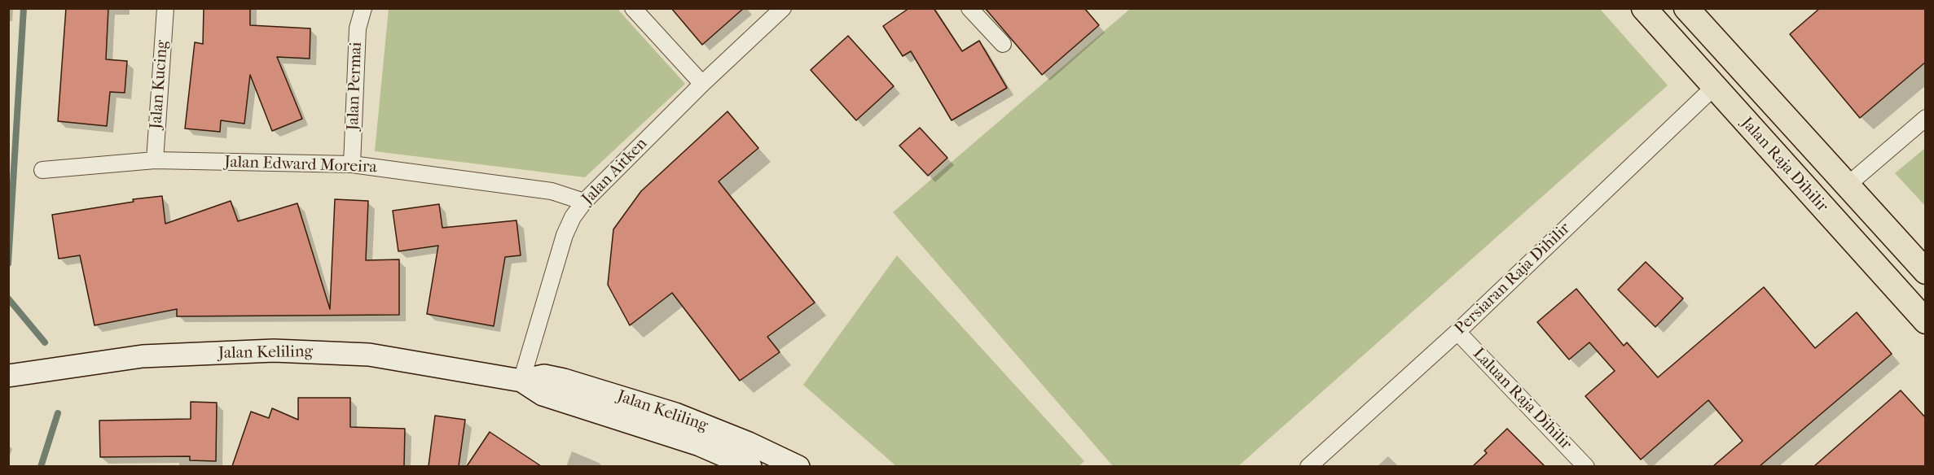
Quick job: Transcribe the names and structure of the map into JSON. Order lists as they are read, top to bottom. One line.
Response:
{"streets":{"main road":["Jalan Raja Dihilir","Jalan Keliling"],"street":["Jalan Kucing","Jalan Permai","Jalan Edward Moreira","Jalan Aitken","Persiaran Raja Dihilir","Laluan Raja Dihilir"]},"crossings":[["Jalan Kucing","Jalan Edward Moreira"],["Jalan Permai","Jalan Edward Moreira"],["Jalan Edward Moreira","Jalan Aitken"],["Jalan Raja Dihilir","Persiaran Raja Dihilir"],["Jalan Aitken","Jalan Keliling"],["Persiaran Raja Dihilir","Laluan Raja Dihilir"]]}
